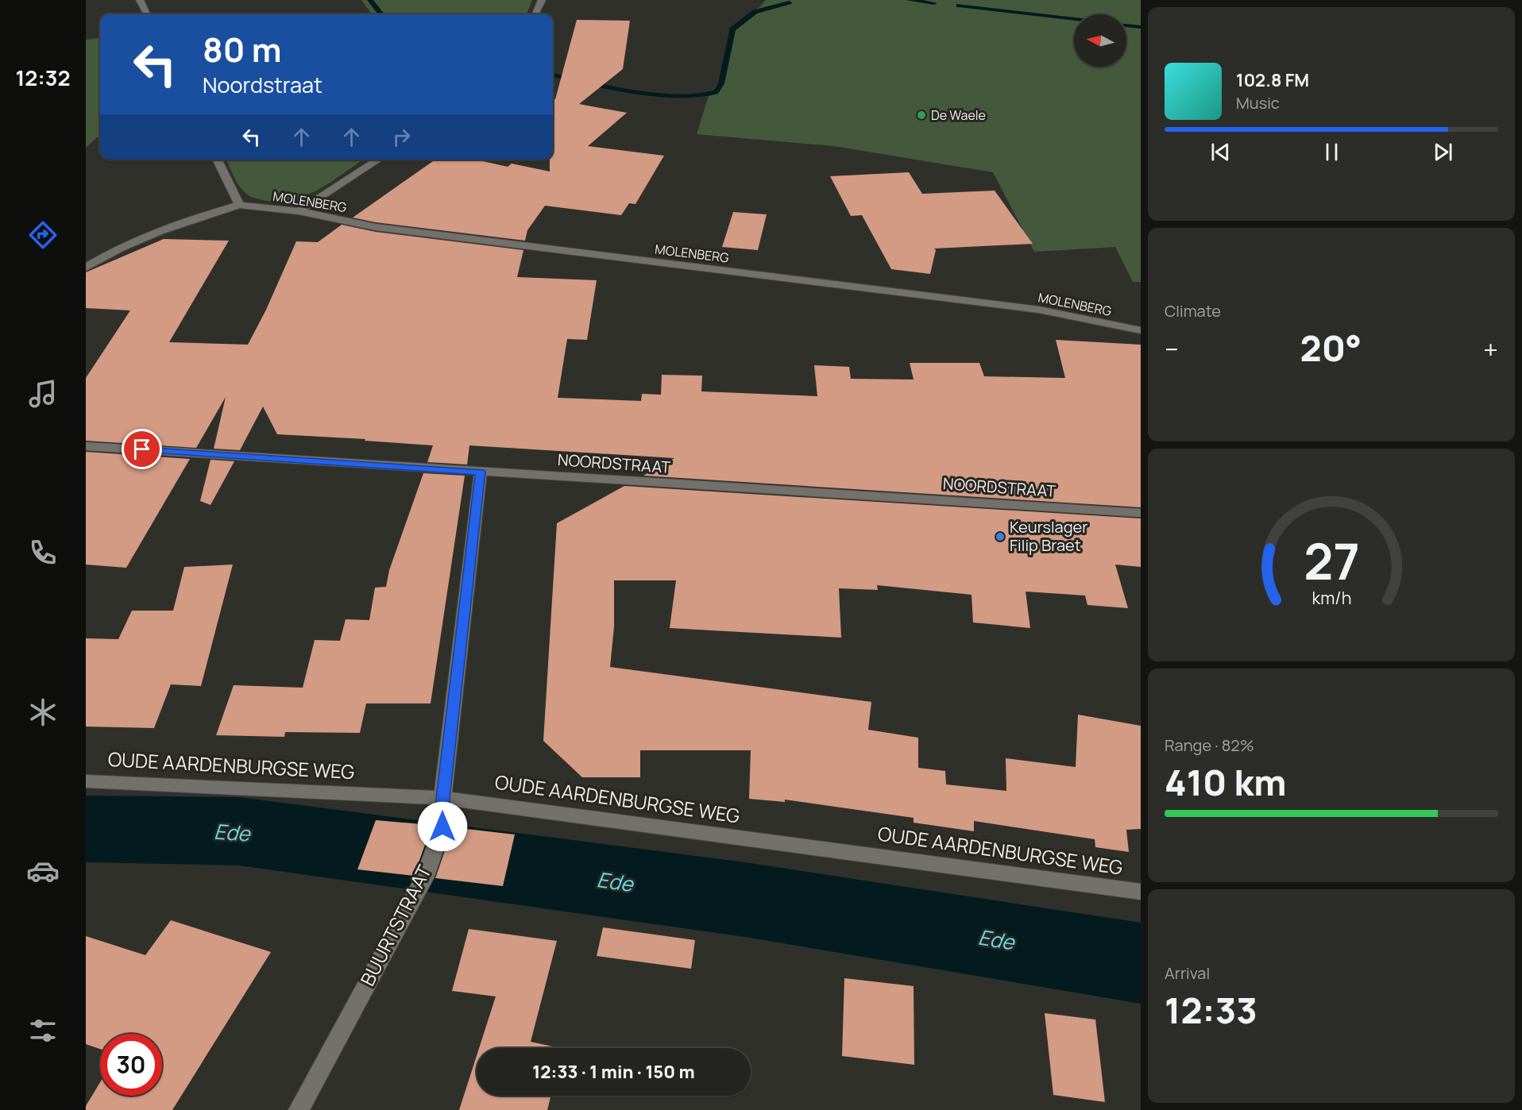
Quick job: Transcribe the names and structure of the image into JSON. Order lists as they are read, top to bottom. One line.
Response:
{"streets":{"street":["MOLENBERG","NOORDSTRAAT","OUDE AARDENBURGSE WEG","BUURTSTRAAT"]},"crossings":[["NOORDSTRAAT","BUURTSTRAAT"],["OUDE AARDENBURGSE WEG","BUURTSTRAAT"]],"water":["Ede"],"places":["De Waele","Keurslager Filip Braet"],"north":"left","page":{"tabs":"12:32","turn":["80 m","Noordstraat"],"song":["102.8 FM","Music"],"tile":["Climate",["Range · 82%","410 km"],["Arrival","12:33"]],"heat":["−","20°","+"],"limit":"30","trip":"12:33 · 1 min · 150 m","gauge":["27","km/h"]}}
